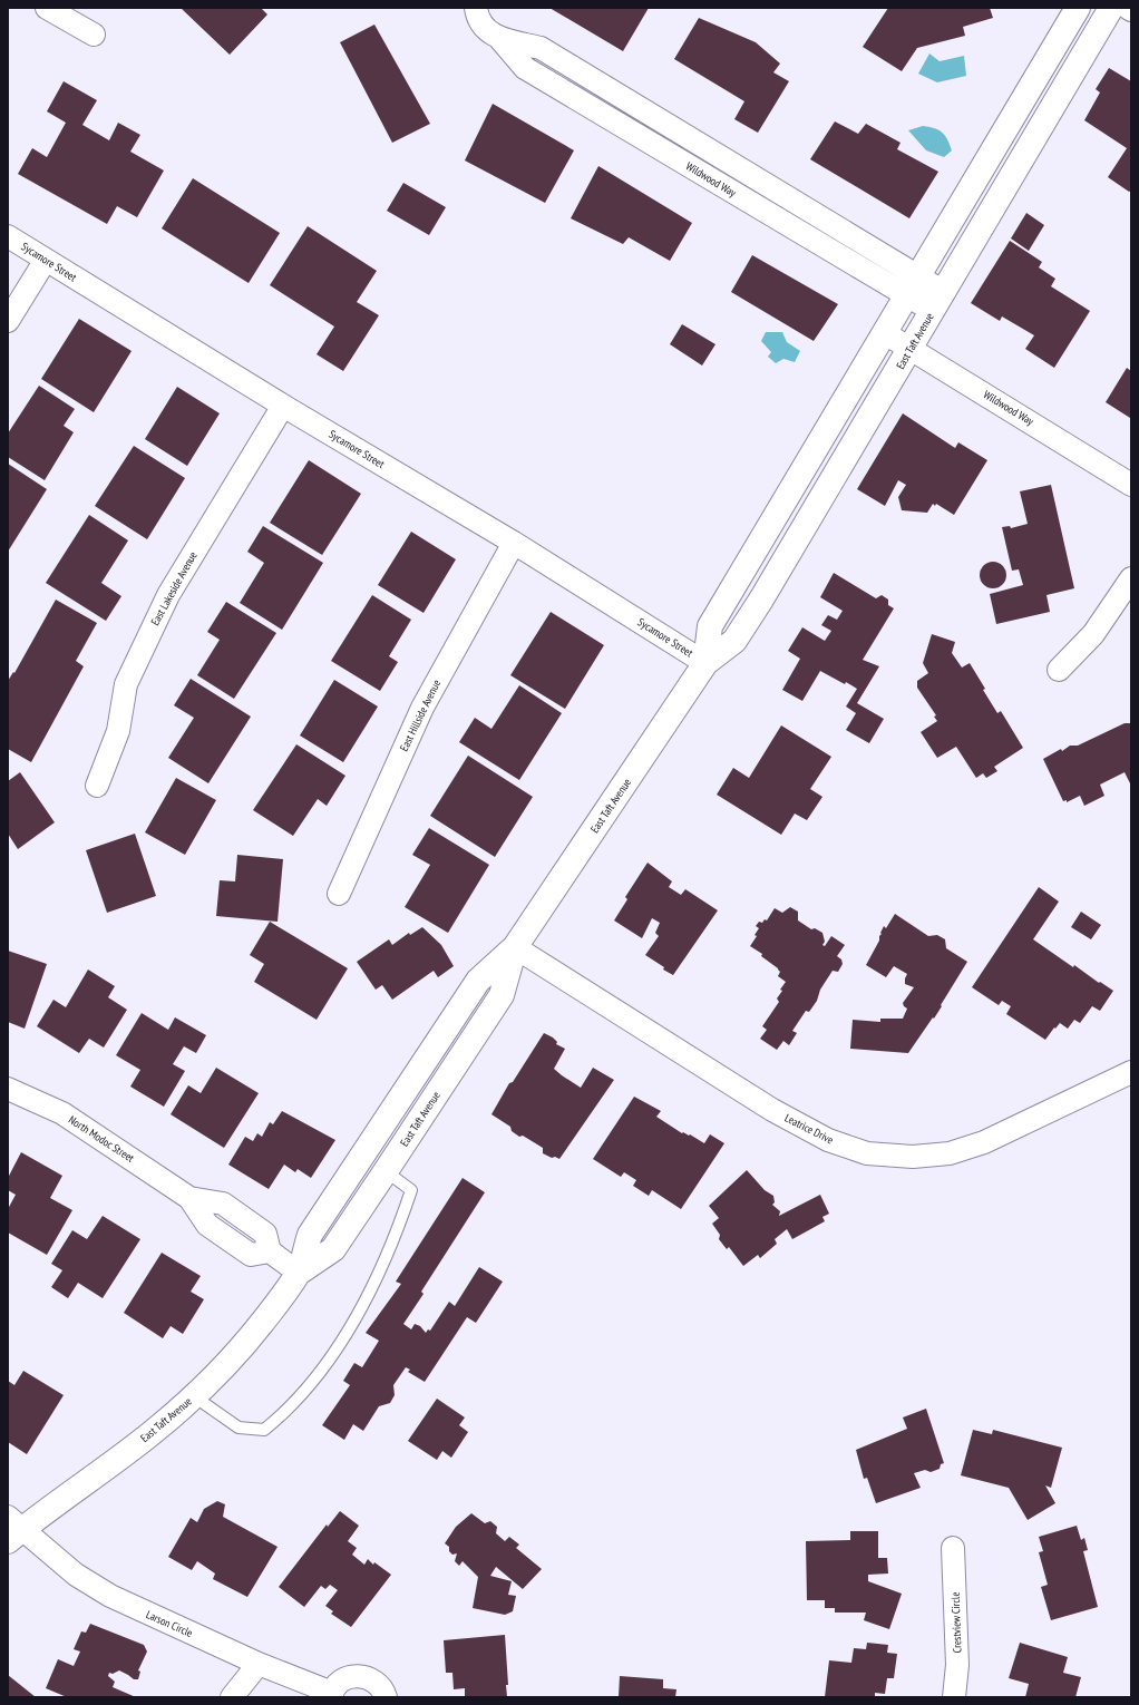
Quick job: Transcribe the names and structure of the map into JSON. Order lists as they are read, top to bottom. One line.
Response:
{"streets":{"street":["Wildwood Way","Sycamore Street","East Taft Avenue","East Lakeside Avenue","East Hillside Avenue","Leatrice Drive","North Modoc Street","Crestview Circle","Larson Circle"]},"crossings":[["Wildwood Way","East Taft Avenue"],["Sycamore Street","East Taft Avenue"],["Sycamore Street","East Lakeside Avenue"],["Sycamore Street","East Hillside Avenue"],["East Taft Avenue","Leatrice Drive"],["East Taft Avenue","North Modoc Street"],["East Taft Avenue","Larson Circle"]]}
